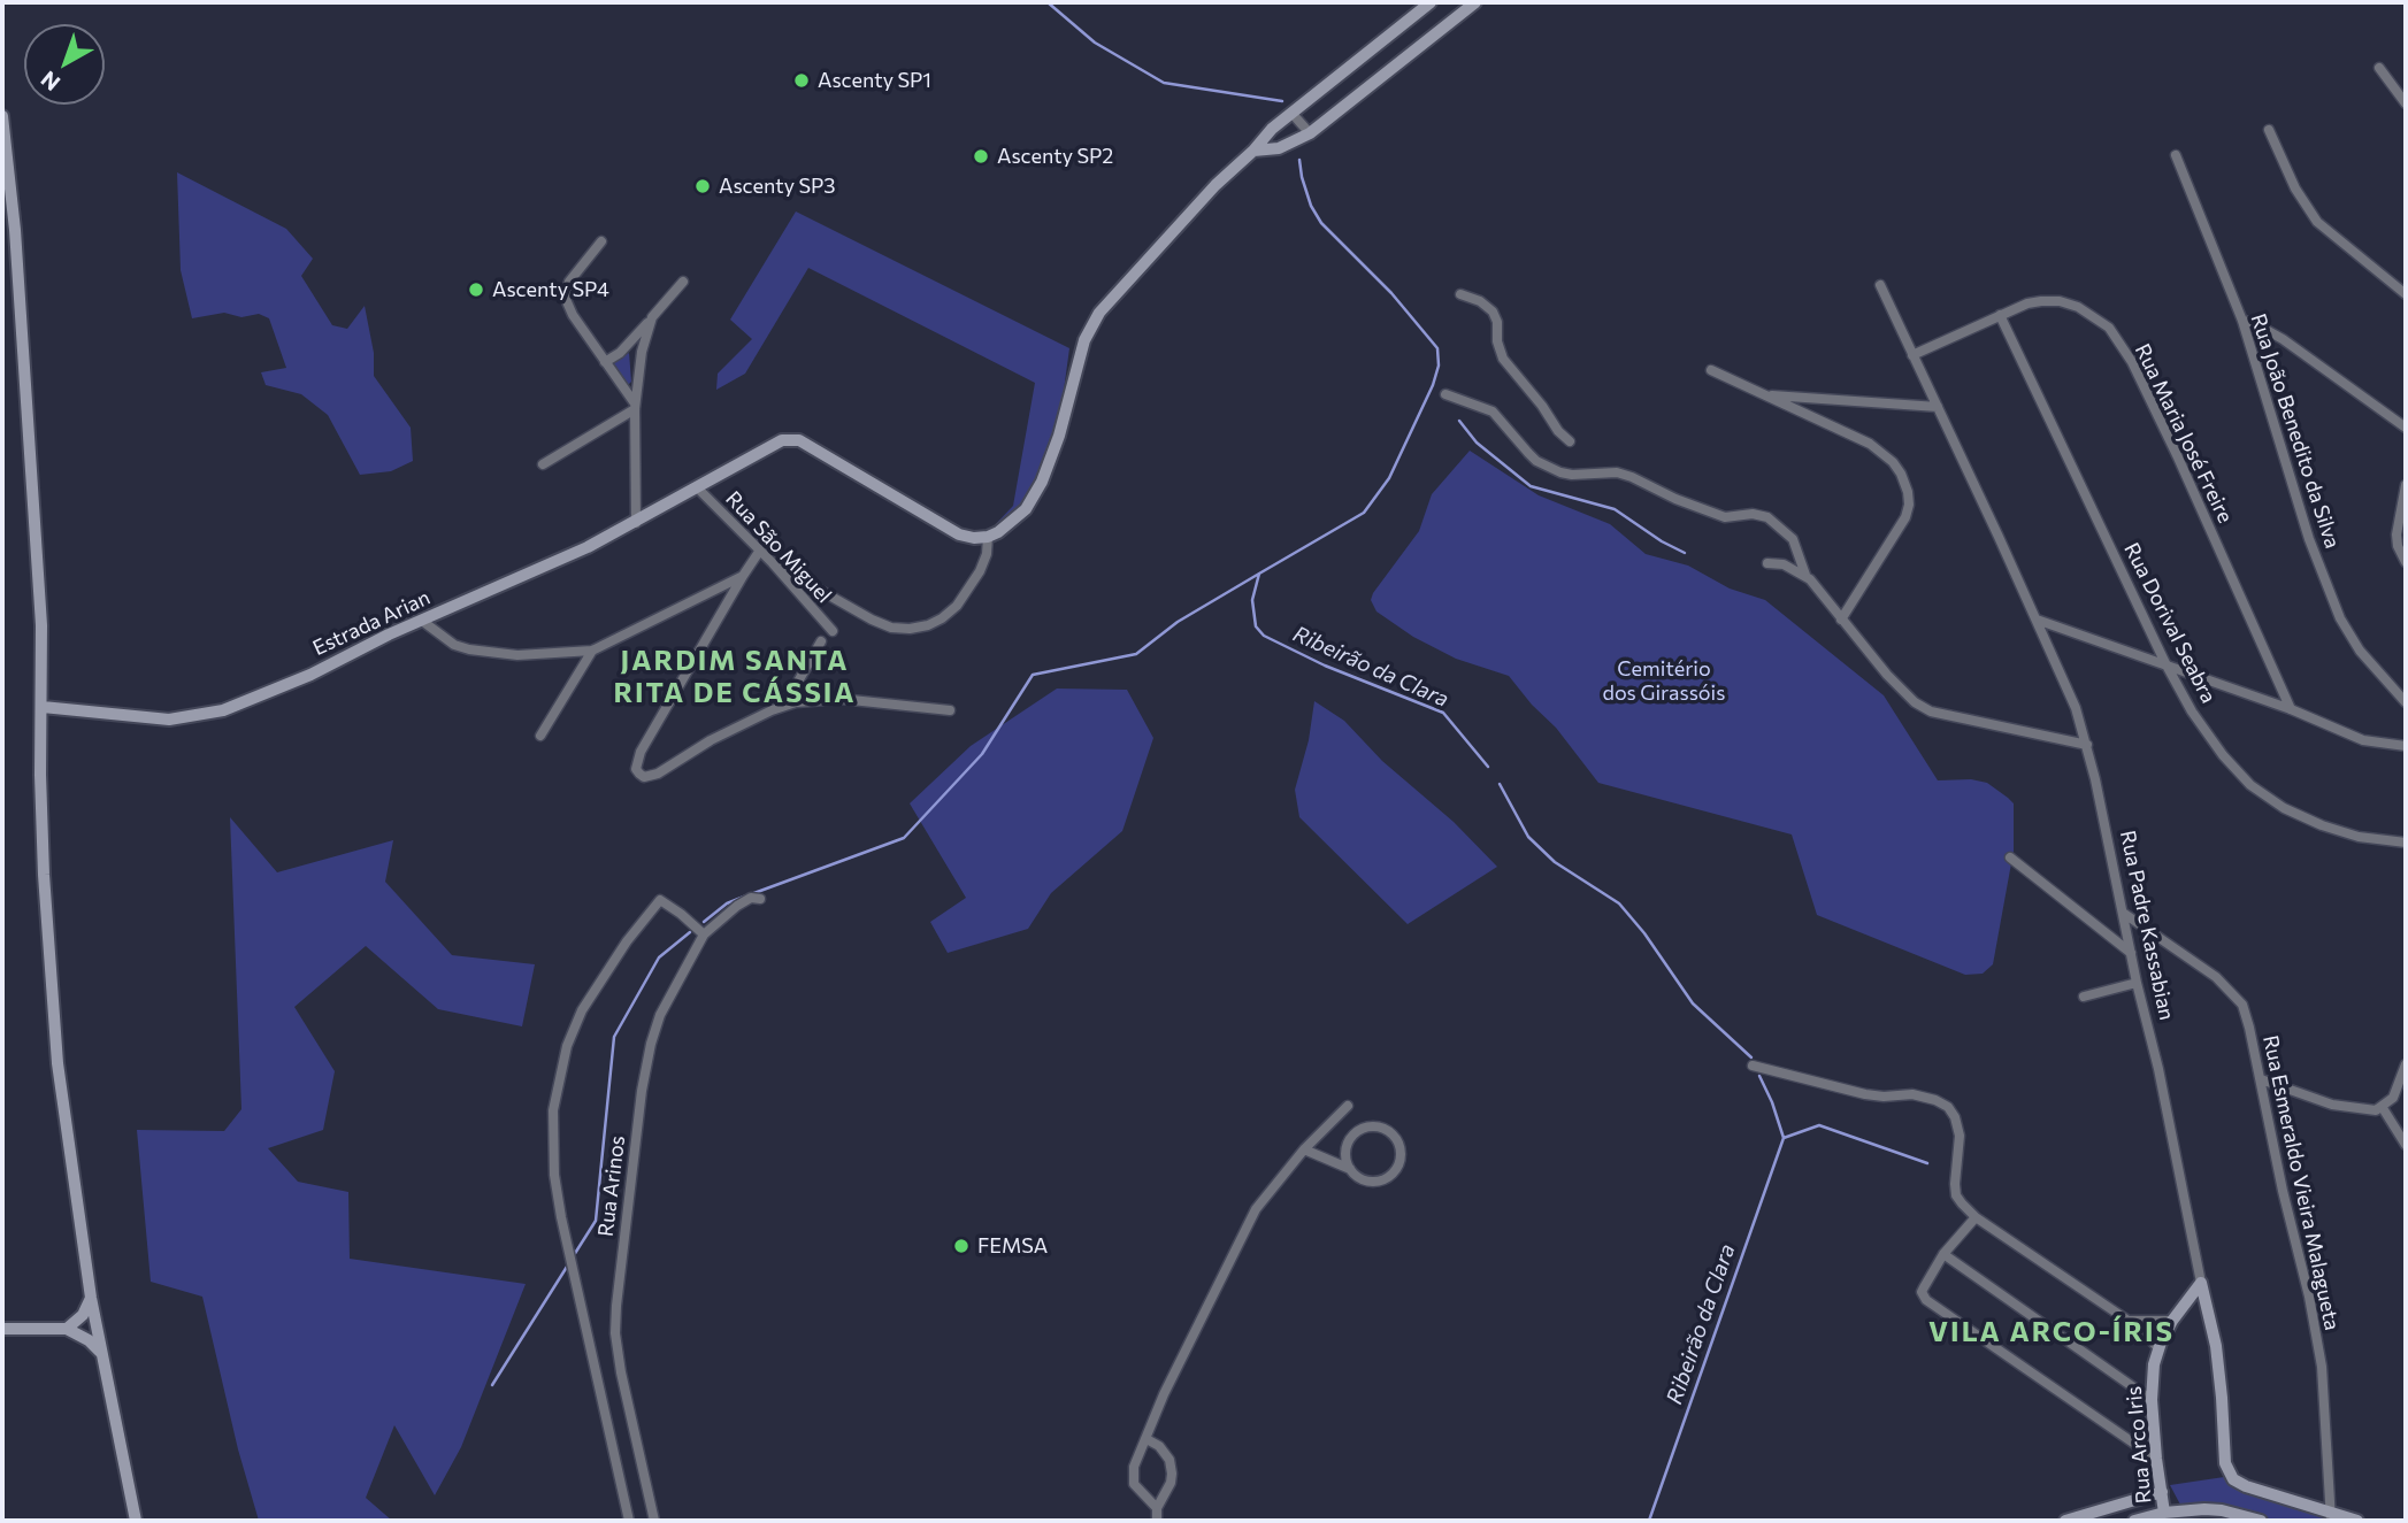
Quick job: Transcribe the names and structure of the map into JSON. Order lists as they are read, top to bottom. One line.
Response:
{"streets":{"main road":["Estrada Arian","Rua Padre Kassabian","Rua Arco Iris"],"street":["Rua João Benedito da Silva","Rua Maria José Freire","Rua São Miguel","Rua Dorival Seabra","Rua Esmeraldo Vieira Malagueta","Rua Arinos"]},"crossings":[["Rua Maria José Freire","Rua Dorival Seabra"],["Rua Maria José Freire","Rua Padre Kassabian"],["Rua São Miguel","Estrada Arian"],["Rua Padre Kassabian","Rua Esmeraldo Vieira Malagueta"],["Rua Padre Kassabian","Rua Arco Iris"]],"districts":["JARDIM SANTA RITA DE CÁSSIA","VILA ARCO-ÍRIS"],"water":["Ribeirão da Clara"],"parks":["Cemitério dos Girassóis"],"places":["Ascenty SP1","Ascenty SP2","Ascenty SP3","Ascenty SP4","FEMSA"],"north":"bottom left"}
